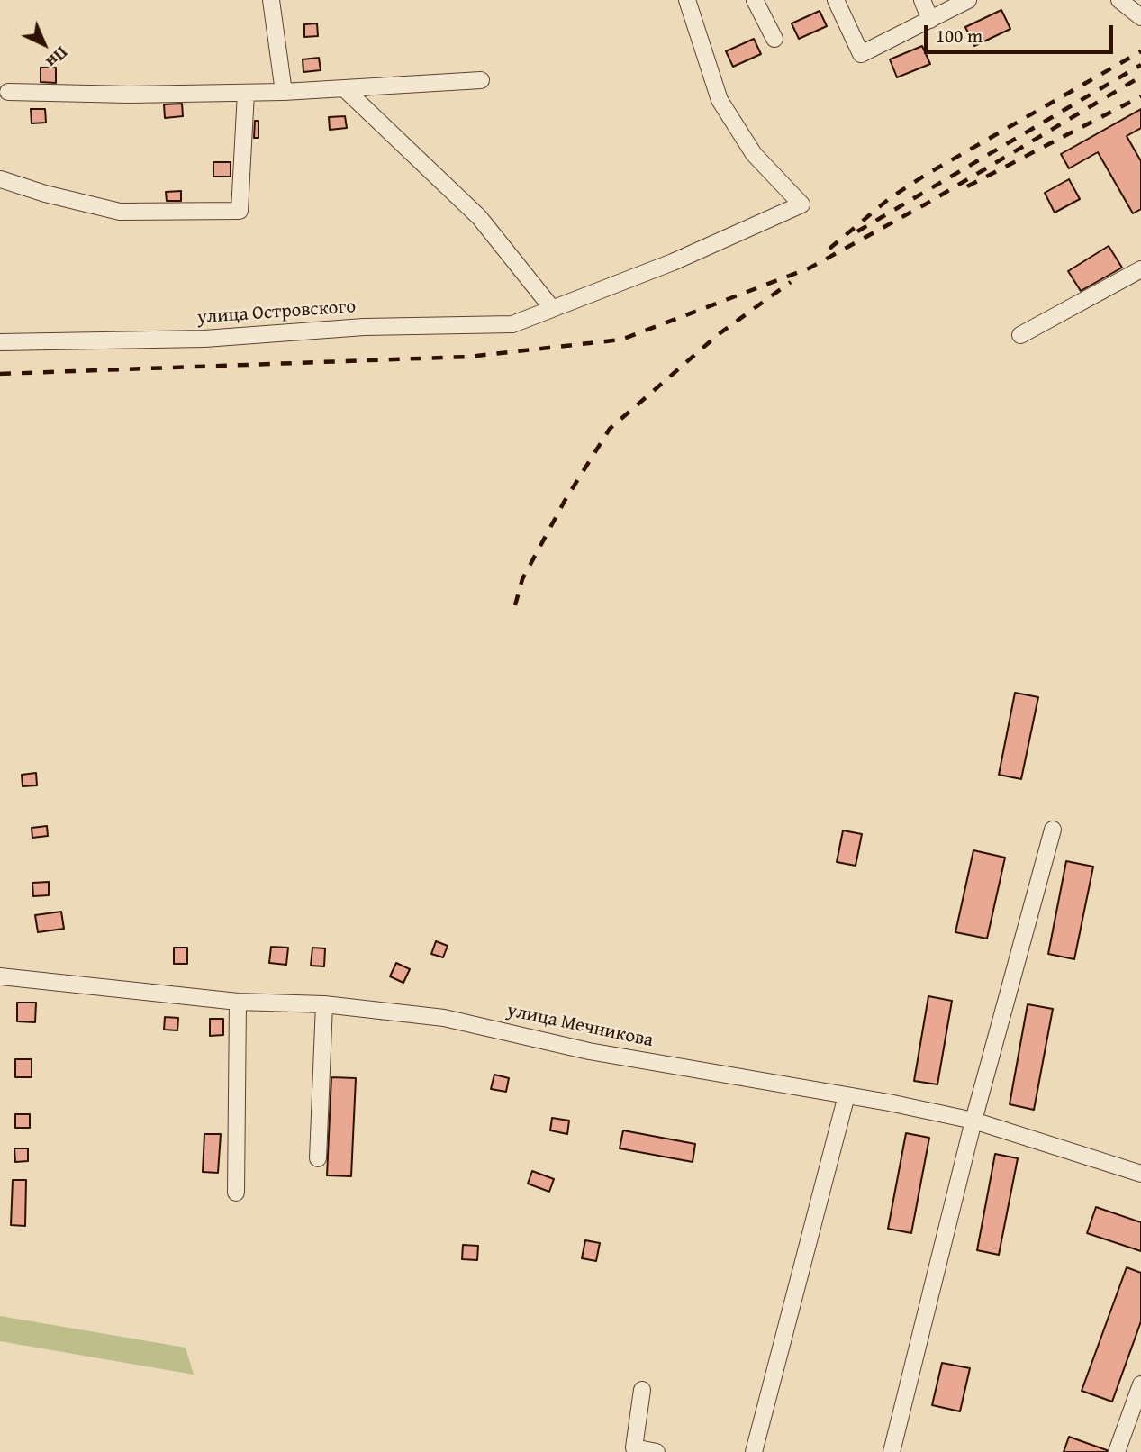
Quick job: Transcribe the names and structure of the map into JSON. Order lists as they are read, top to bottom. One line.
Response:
{"streets":{"street":["улица Островского","улица Мечникова"]},"scale_bar":"100 m","north":"bottom right"}
